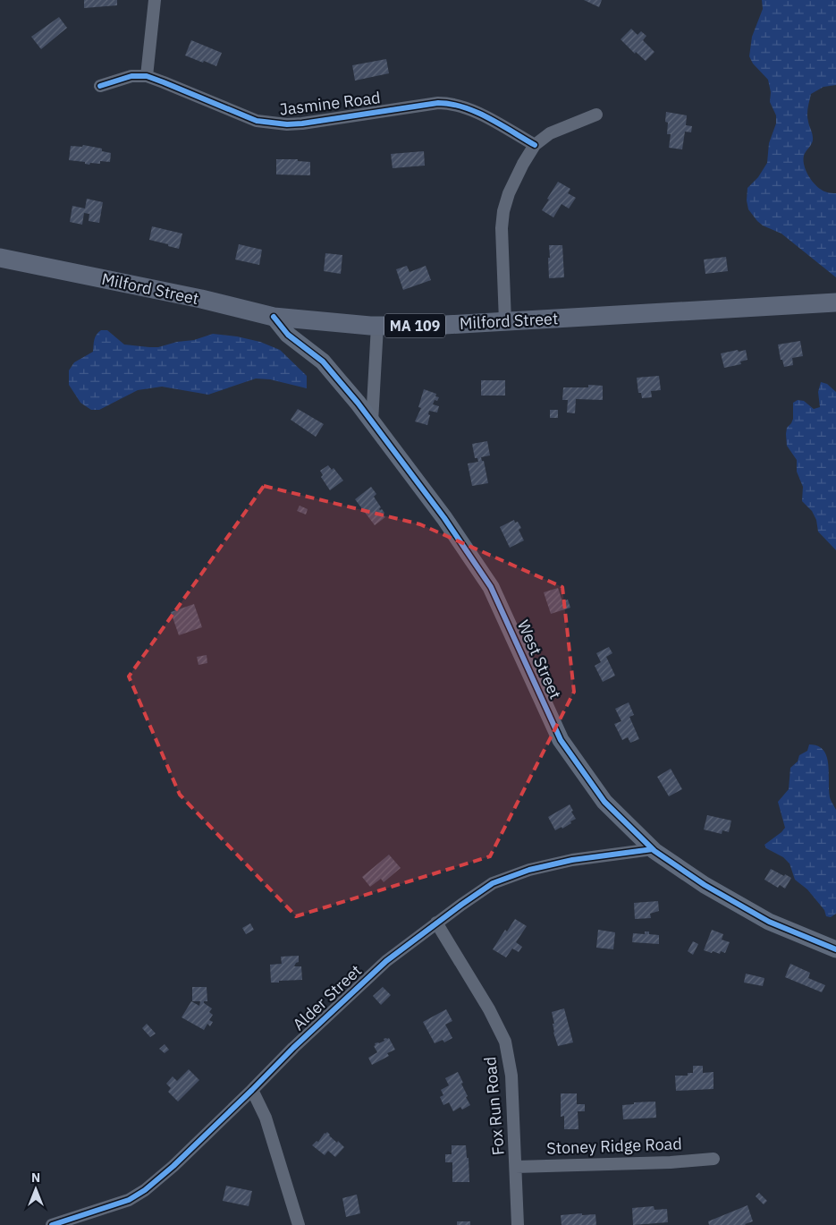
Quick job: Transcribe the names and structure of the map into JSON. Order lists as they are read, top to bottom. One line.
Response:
{"streets":{"main road":["Milford Street","MA 109"],"street":["Jasmine Road","West Street","Alder Street","Fox Run Road","Stoney Ridge Road"]},"crossings":[["Milford Street","West Street"],["West Street","Alder Street"],["Alder Street","Fox Run Road"],["Fox Run Road","Stoney Ridge Road"]],"north":"top"}
